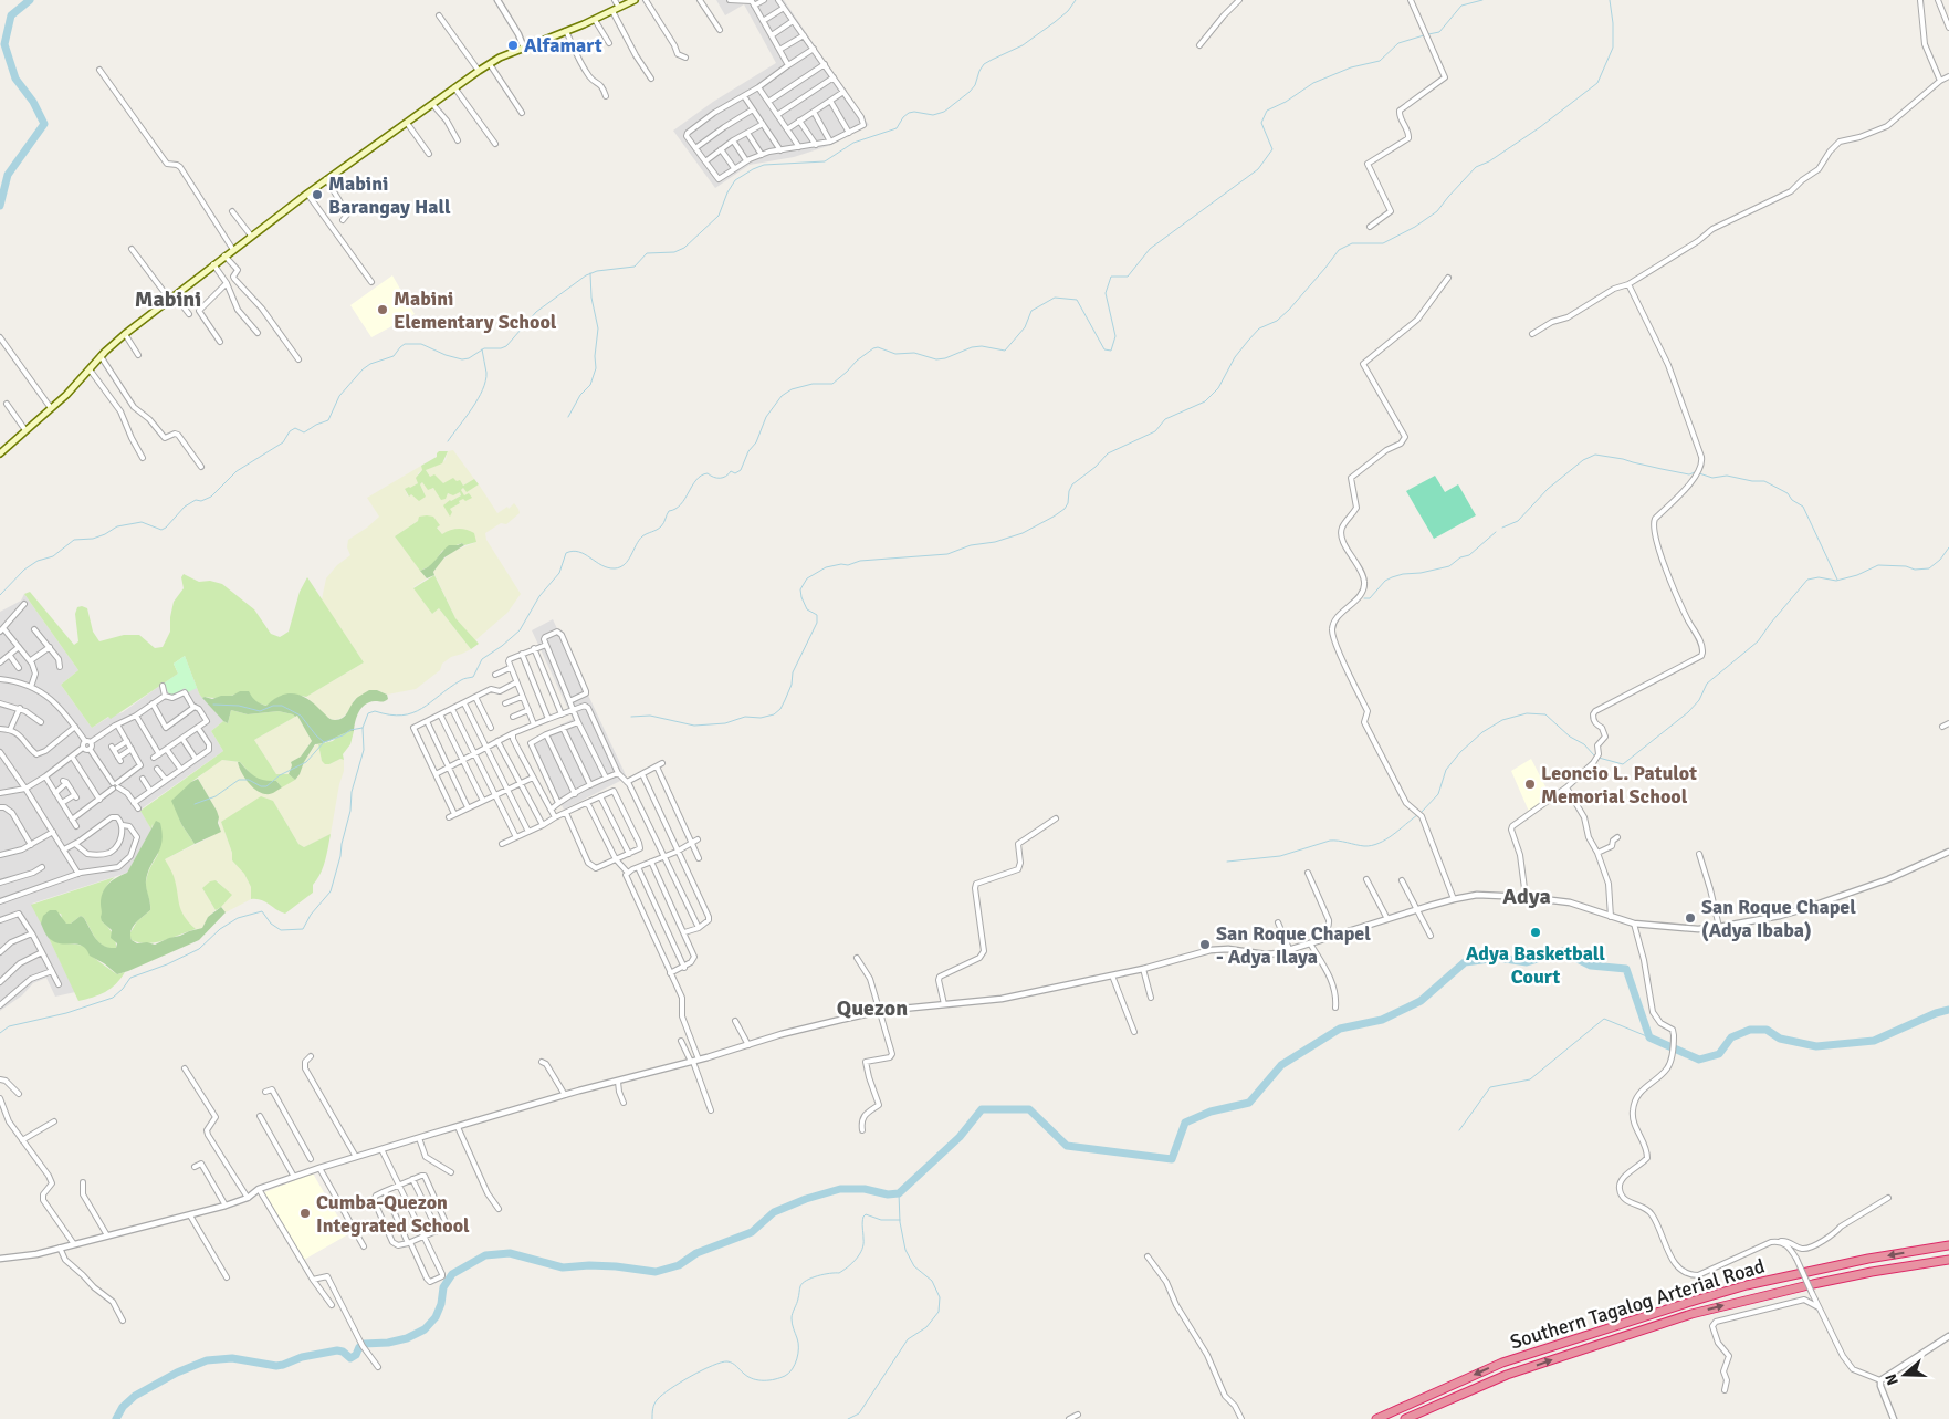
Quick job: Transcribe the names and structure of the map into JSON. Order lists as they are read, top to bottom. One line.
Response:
{"streets":{"highway":["Southern Tagalog Arterial Road"]},"districts":["Mabini","Adya","Quezon"],"places":["Alfamart","Mabini Barangay Hall","Mabini Elementary School","Leoncio L. Patulot Memorial School","San Roque Chapel (Adya Ibaba)","Adya Basketball Court","San Roque Chapel - Adya Ilaya","Cumba-Quezon Integrated School"],"north":"left"}
